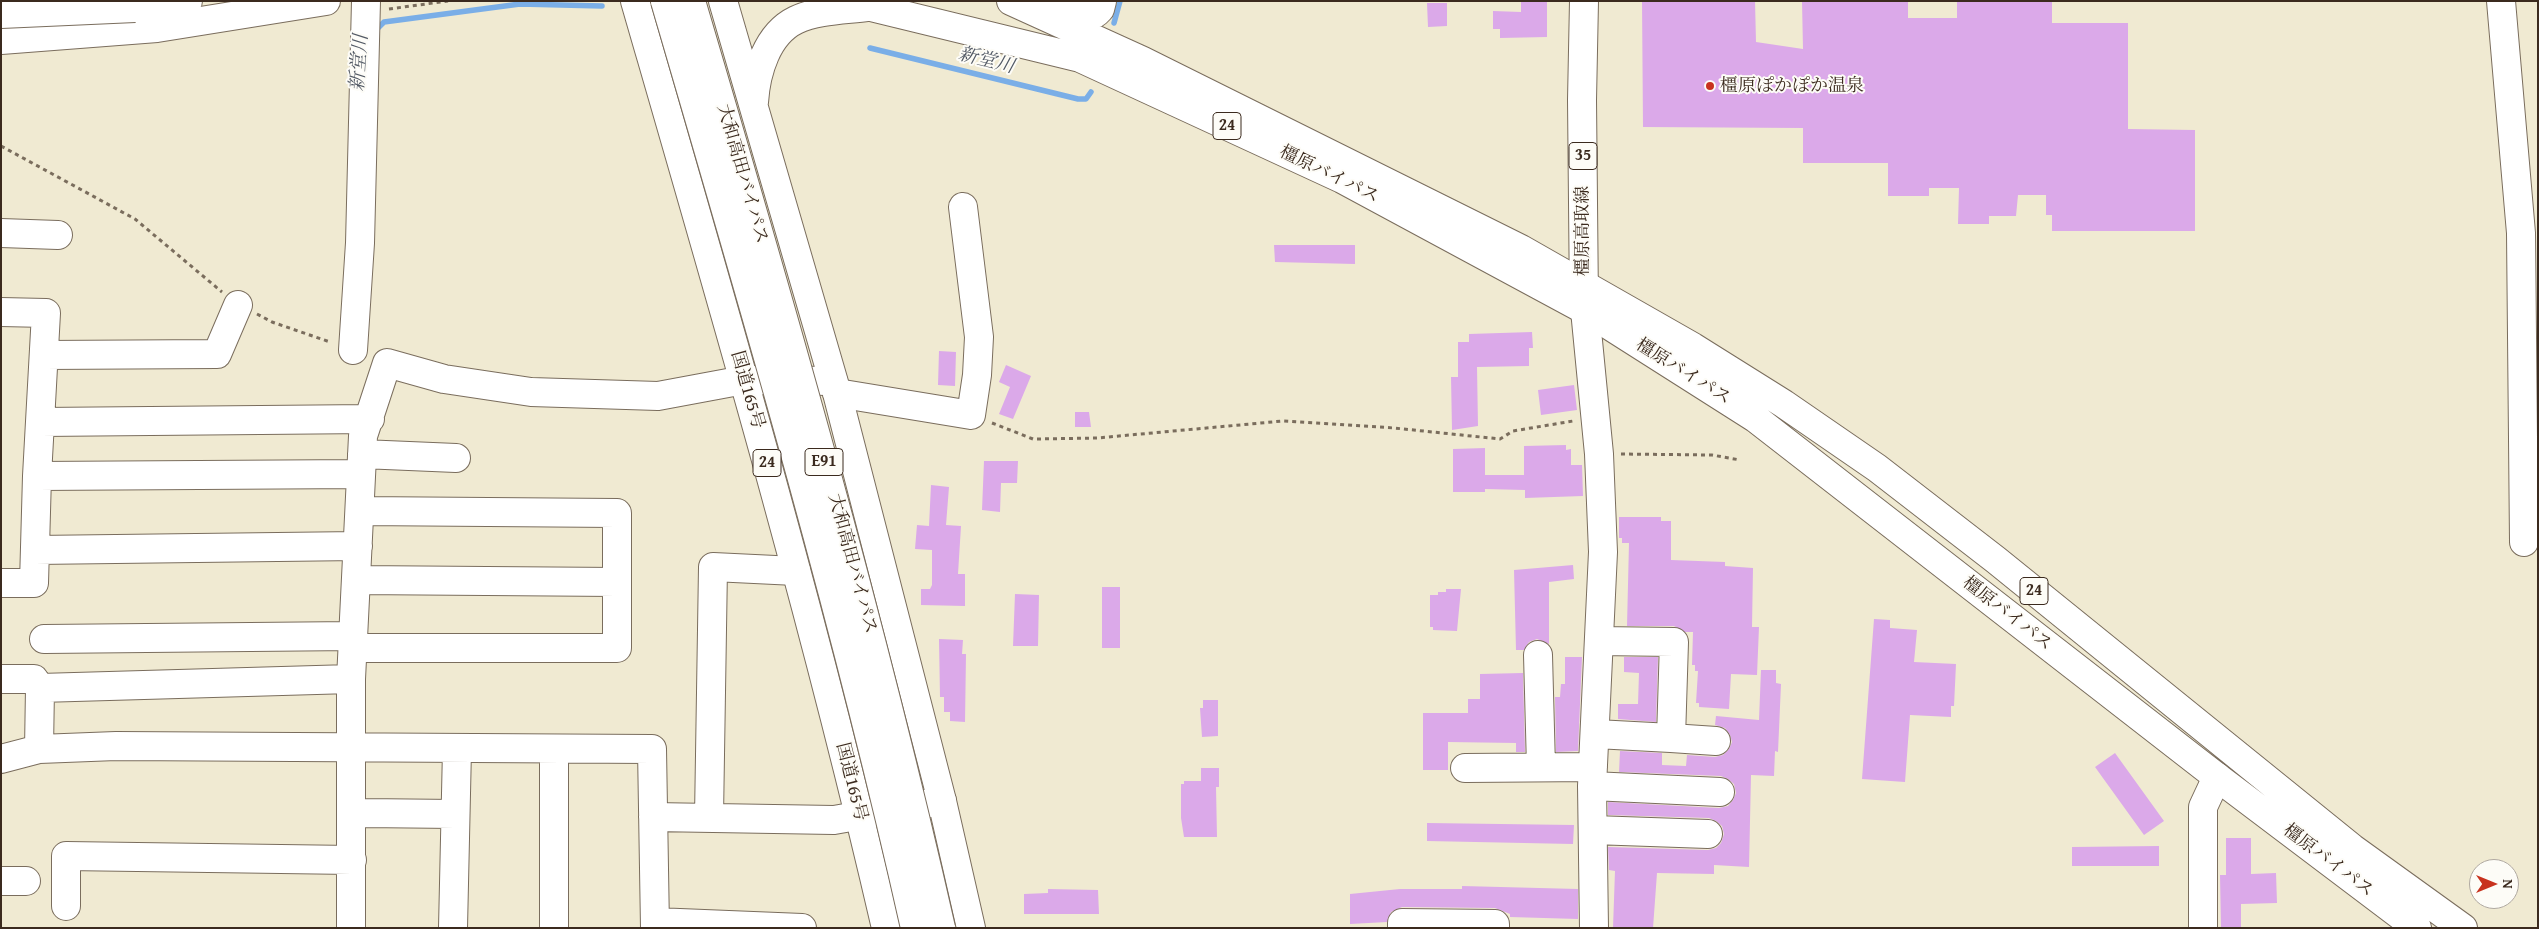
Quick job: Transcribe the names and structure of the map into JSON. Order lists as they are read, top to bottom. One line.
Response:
{"streets":{"main road":["24","35","大和高田バイパス","橿原バイパス","橿原高取線","国道165号","E91"]},"crossings":[["橿原バイパス","橿原高取線"]],"water":["新堂川"],"places":["橿原ぽかぽか温泉"],"north":"right"}
